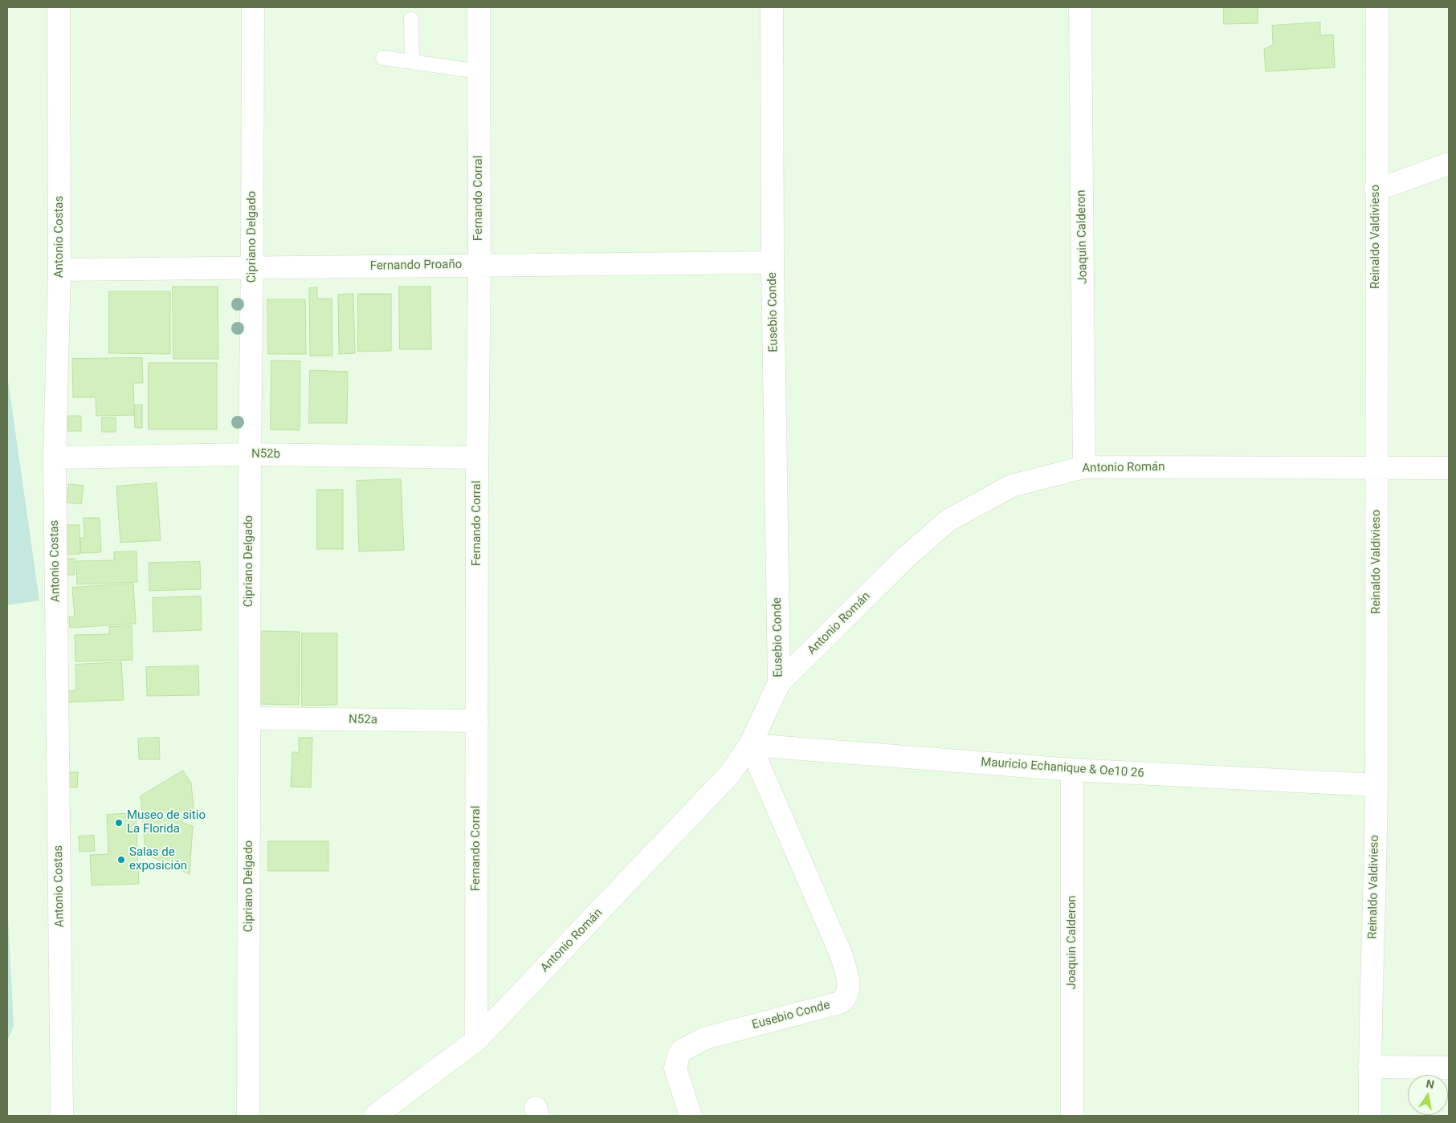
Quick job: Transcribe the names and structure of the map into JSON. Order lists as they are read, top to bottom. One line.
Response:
{"streets":{"street":["Fernando Corral","Antonio Costas","Cipriano Delgado","Joaquin Calderon","Reinaldo Valdivieso","Fernando Proaño","Eusebio Conde","N52b","Antonio Román","N52a","Mauricio Echanique & Oe10 26"]},"crossings":[["Fernando Corral","Fernando Proaño"],["Fernando Corral","N52b"],["Fernando Corral","Antonio Román"],["Fernando Corral","N52a"],["Antonio Costas","Fernando Proaño"],["Antonio Costas","N52b"],["Cipriano Delgado","Fernando Proaño"],["Cipriano Delgado","N52b"],["Cipriano Delgado","N52a"],["Joaquin Calderon","Antonio Román"],["Joaquin Calderon","Mauricio Echanique & Oe10 26"],["Reinaldo Valdivieso","Antonio Román"],["Reinaldo Valdivieso","Mauricio Echanique & Oe10 26"],["Fernando Proaño","Eusebio Conde"],["Eusebio Conde","Antonio Román"],["Eusebio Conde","Mauricio Echanique & Oe10 26"],["Antonio Román","Mauricio Echanique & Oe10 26"]],"places":["Museo de sitio La Florida","Salas de exposición"],"north":"top"}
